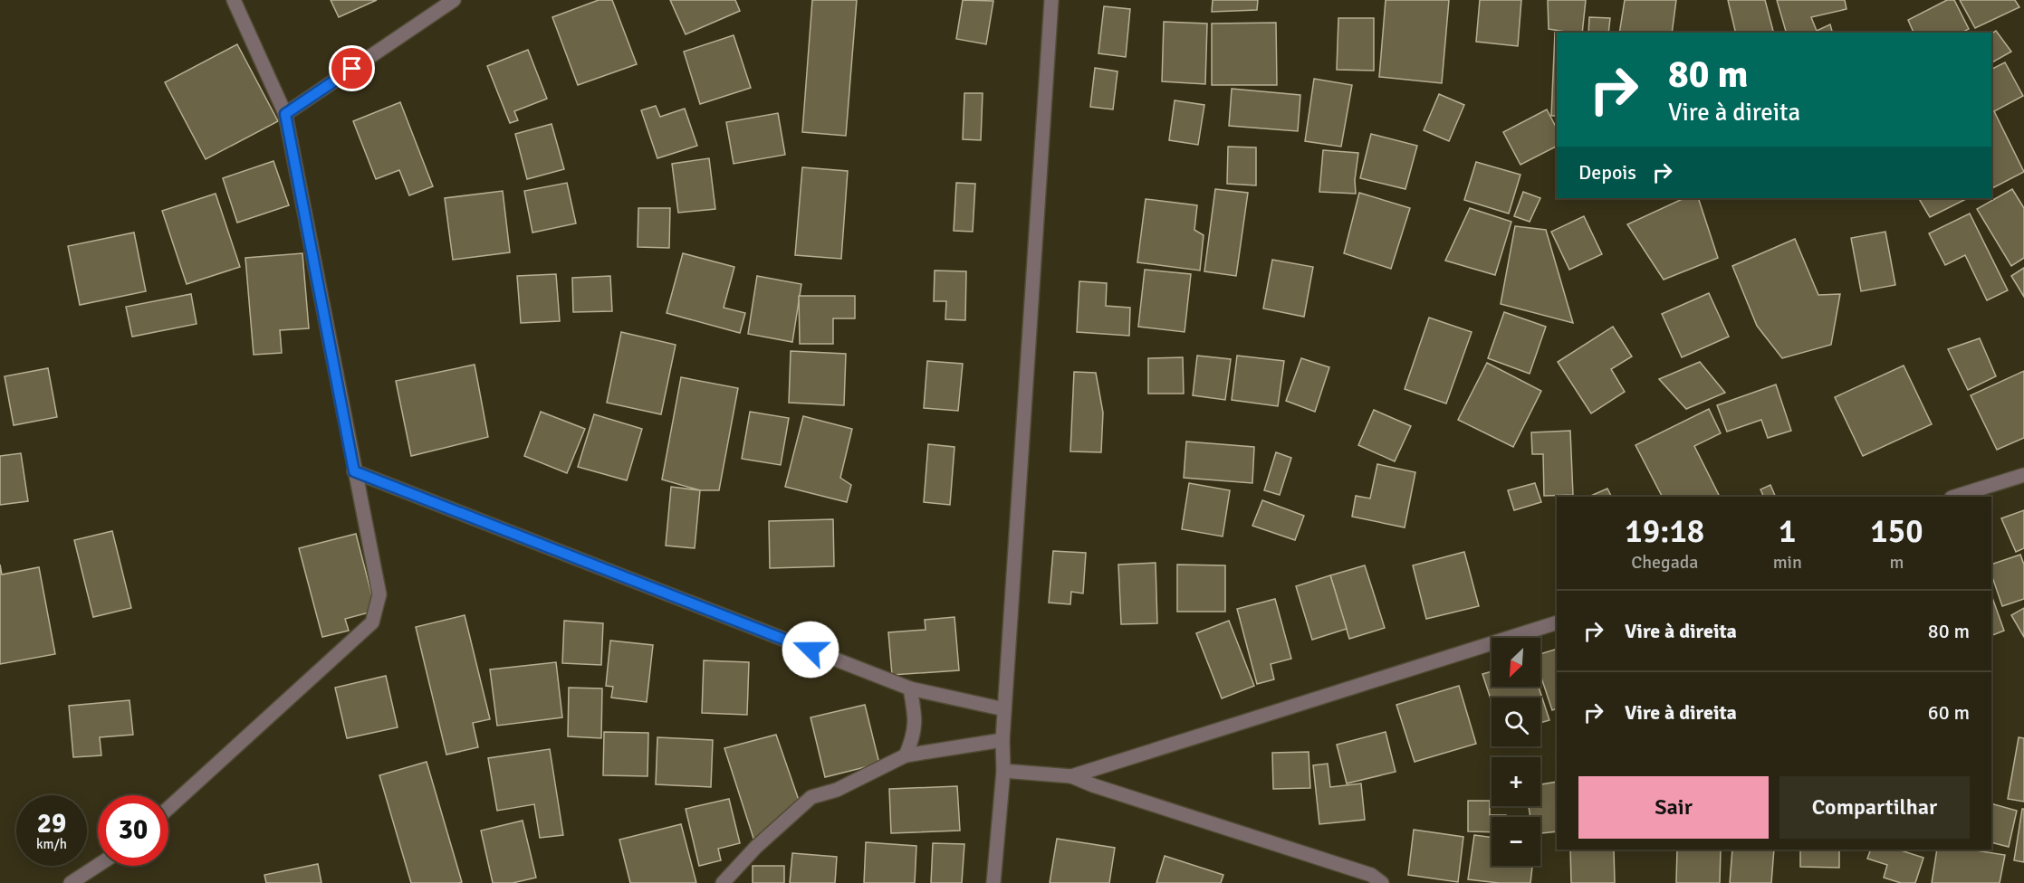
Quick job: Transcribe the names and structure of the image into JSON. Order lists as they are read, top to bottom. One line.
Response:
{"north":"bottom left","page":{"turn":["80 m","Vire à direita"],"then":"Depois","eta":["19:18","Chegada","1","min","150","m"],"list":[{"name":"Vire à direita","value":"80 m"},{"name":"Vire à direita","value":"60 m"}],"map_buttons":["+","−"],"buttons":["Sair","Compartilhar"],"speed":"29 km/h","limit":"30"}}
